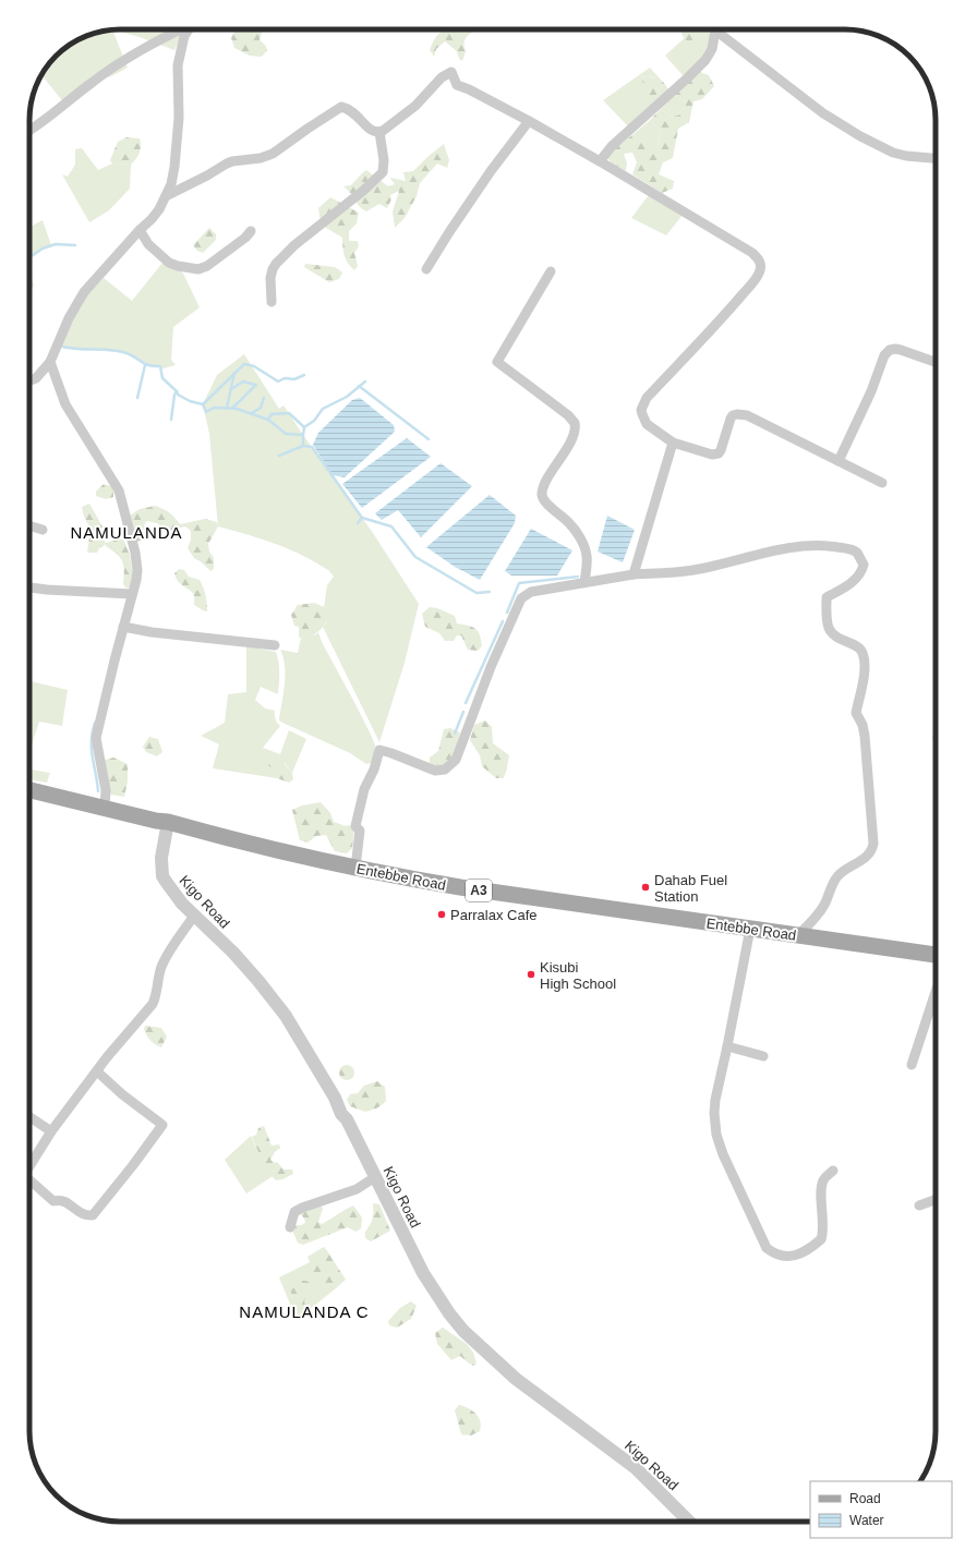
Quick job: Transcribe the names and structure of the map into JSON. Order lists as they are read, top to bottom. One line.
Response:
{"streets":{"main road":["Entebbe Road","A3"],"street":["Kigo Road"]},"crossings":[["Entebbe Road","Kigo Road"]],"districts":["NAMULANDA","NAMULANDA C"],"places":["Dahab Fuel Station","Parralax Cafe","Kisubi High School"],"legend":["Road","Water"]}
